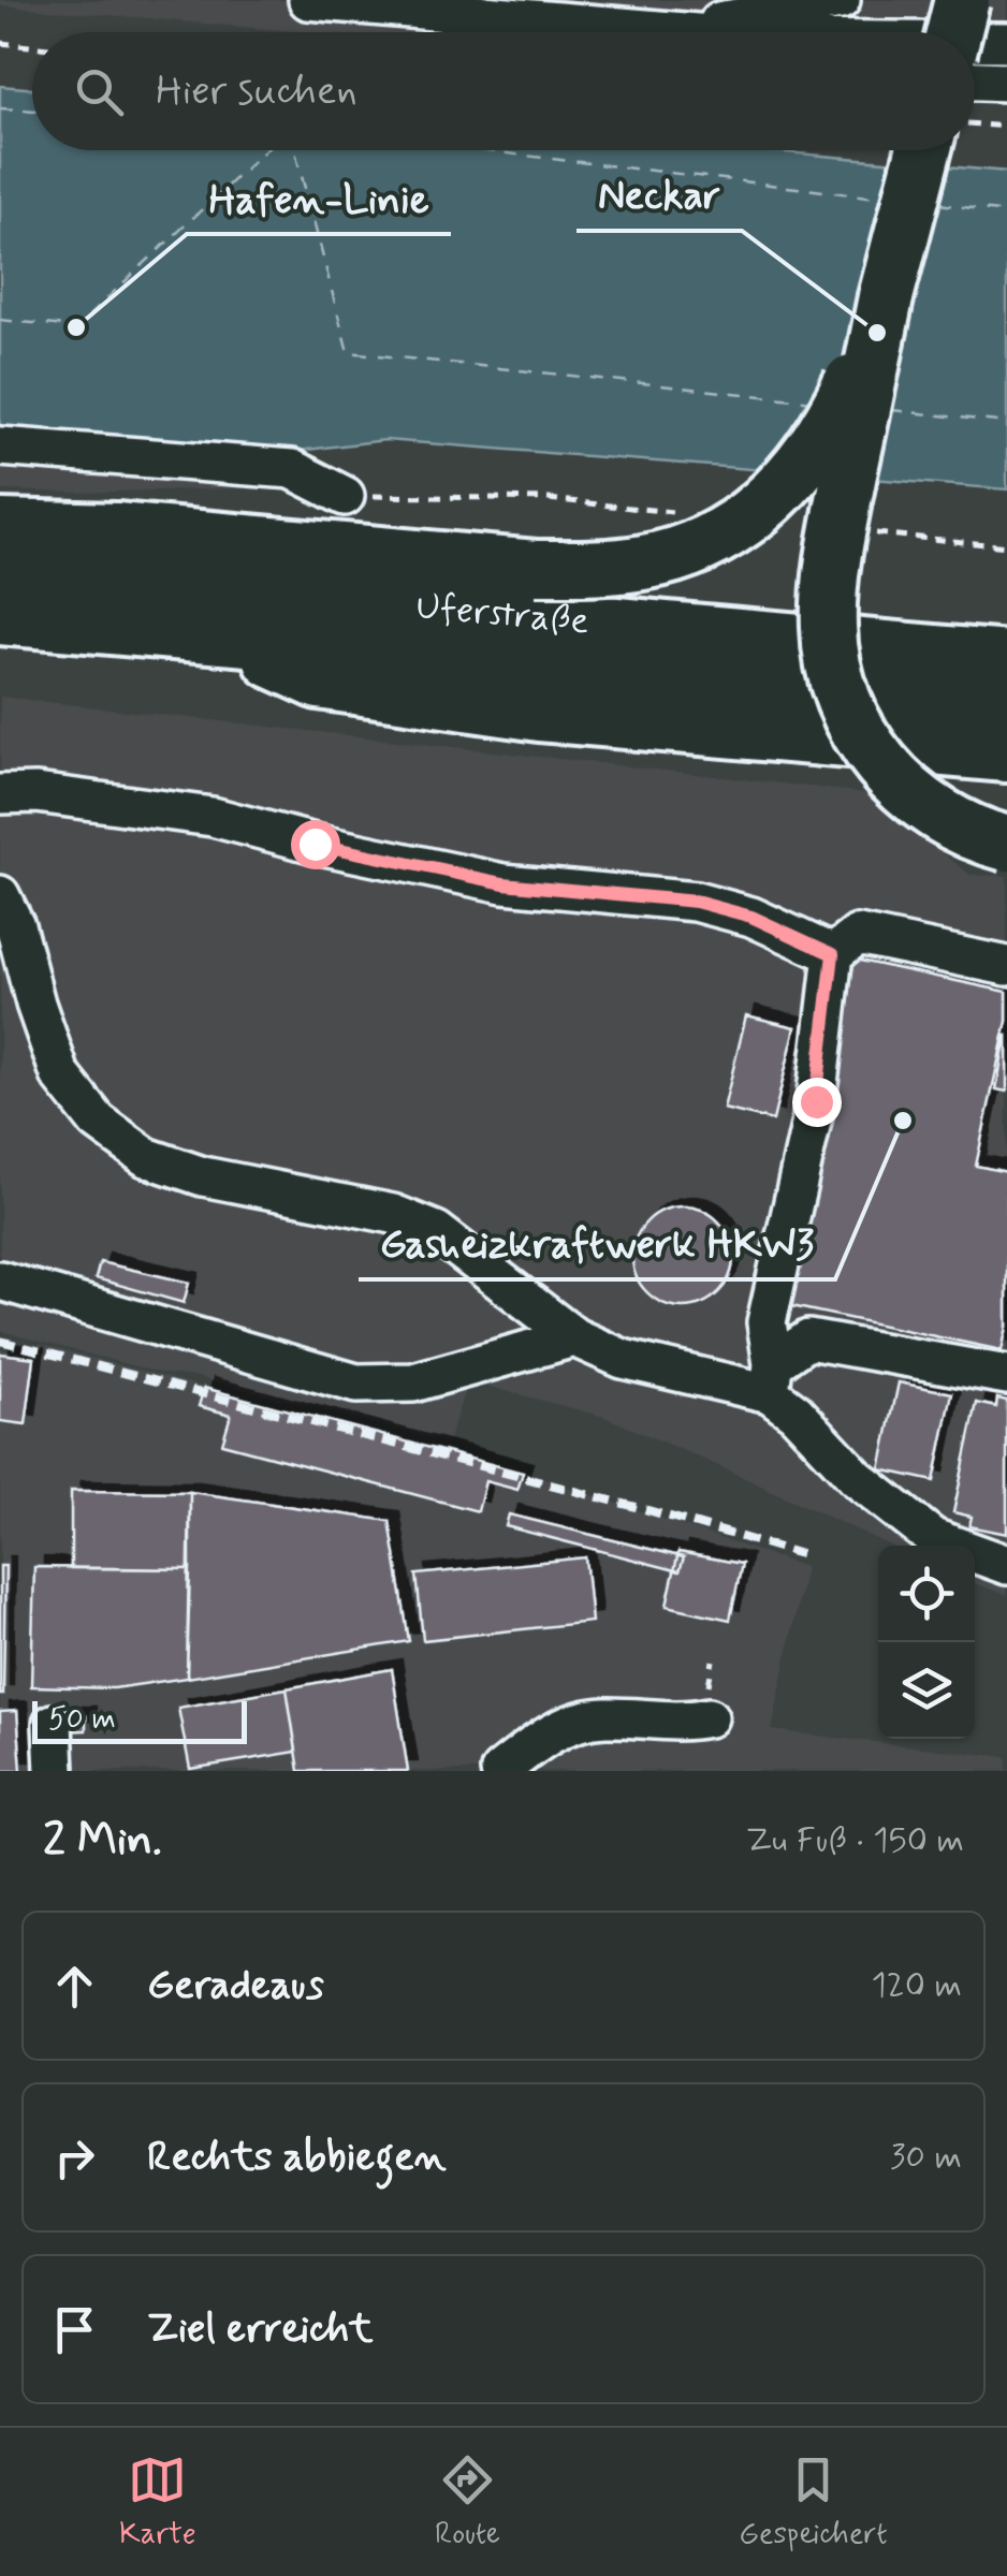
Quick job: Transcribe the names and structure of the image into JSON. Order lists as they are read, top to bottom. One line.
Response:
{"streets":{"highway":["Uferstraße"]},"places":["Hafen-Linie","Neckar","Gasheizkraftwerk HKW3"],"scale_bar":"50 m","page":{"search":"Hier suchen","scale":"50 m","heading":["2 Min.","Zu Fuß · 150 m"],"list":[["Geradeaus","120 m"],["Rechts abbiegen","30 m"],"Ziel erreicht"],"nav":["Karte","Route","Gespeichert"]}}
